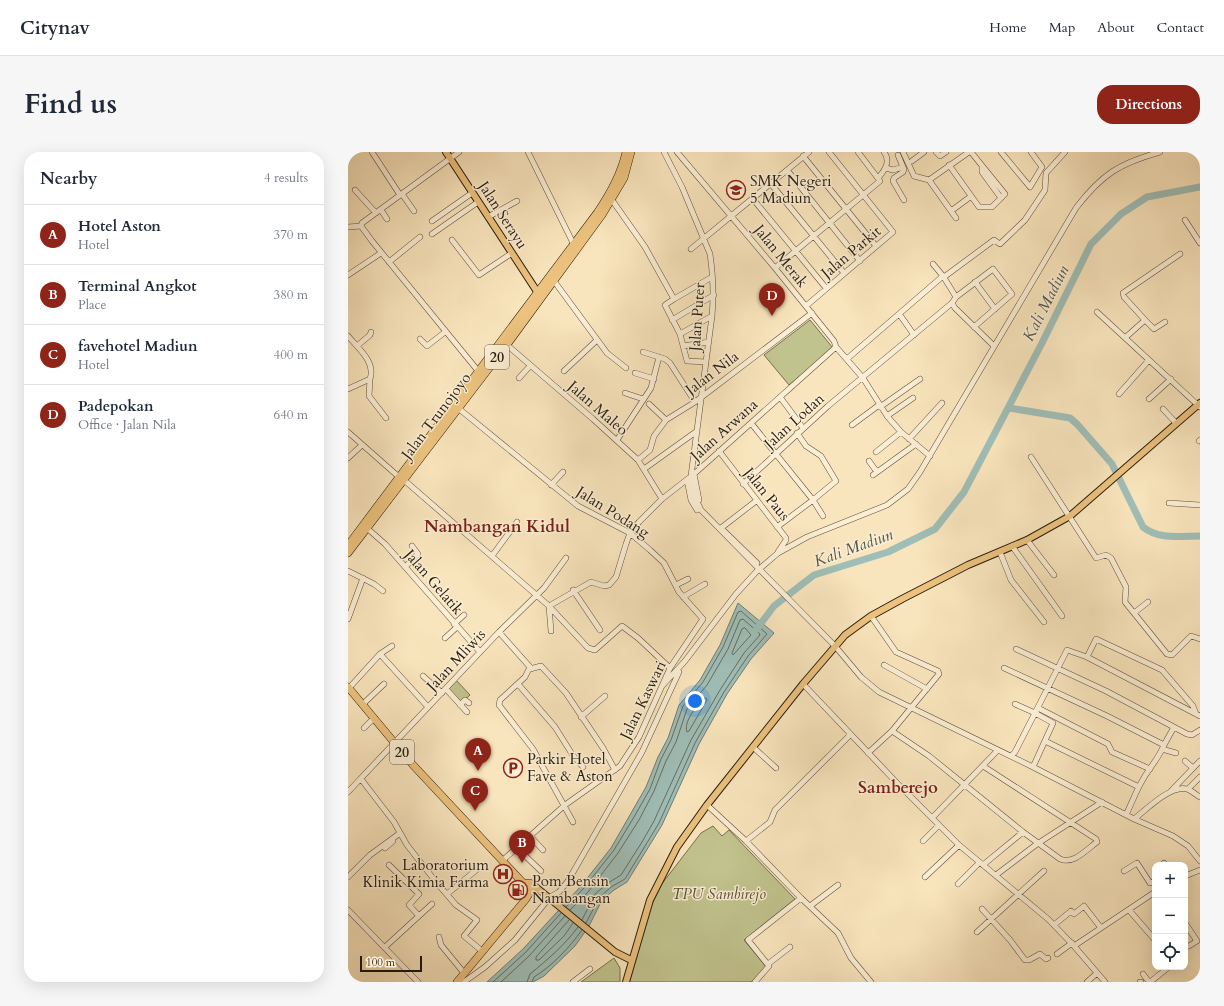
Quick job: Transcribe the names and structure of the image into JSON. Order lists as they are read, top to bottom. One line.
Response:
{"streets":{"highway":["20","Jalan Trunojoyo"],"main road":["Jalan Serayu"],"street":["Jalan Parkit","Jalan Merak","Jalan Puter","Jalan Nila","Jalan Maleo","Jalan Lodan","Jalan Arwana","Jalan Paus","Jalan Podang","Jalan Gelatik","Jalan Mliwis","Jalan Kaswari"]},"crossings":[["Jalan Serayu","Jalan Trunojoyo"],["Jalan Parkit","Jalan Merak"],["Jalan Merak","Jalan Nila"],["Jalan Merak","Jalan Lodan"],["Jalan Merak","Jalan Arwana"],["Jalan Puter","Jalan Nila"],["Jalan Puter","Jalan Arwana"],["20","Jalan Mliwis"],["20","Jalan Kaswari"],["Jalan Nila","Jalan Maleo"],["Jalan Maleo","Jalan Trunojoyo"],["Jalan Maleo","Jalan Arwana"],["Jalan Trunojoyo","Jalan Podang"],["Jalan Trunojoyo","Jalan Gelatik"],["Jalan Lodan","Jalan Paus"],["Jalan Arwana","Jalan Paus"],["Jalan Arwana","Jalan Podang"],["Jalan Podang","Jalan Kaswari"],["Jalan Gelatik","Jalan Mliwis"]],"districts":["Nambangan Kidul","Samberejo"],"water":["Kali Madiun"],"parks":["TPU Sambirejo"],"places":{"school or university":["SMK Negeri 5 Madiun"],"parking":["Parkir Hotel Fave & Aston"],"hospital":["Laboratorium Klinik Kimia Farma"],"fuel station":["Pom Bensin Nambangan"]},"scale_bar":"100 m","page":{"header":"Citynav","nav":["Home","Map","About","Contact"],"title":"Find us","buttons":"Directions","heading":["Nearby","4 results"],"list":[{"mark":"A","name":"Hotel Aston","note":"Hotel","value":"370 m"},{"mark":"B","name":"Terminal Angkot","note":"Place","value":"380 m"},{"mark":"C","name":"favehotel Madiun","note":"Hotel","value":"400 m"},{"mark":"D","name":"Padepokan","note":"Office · Jalan Nila","value":"640 m"}],"pins":["D","A","C","B"],"map_buttons":["+","−"],"scale":"100 m"}}
